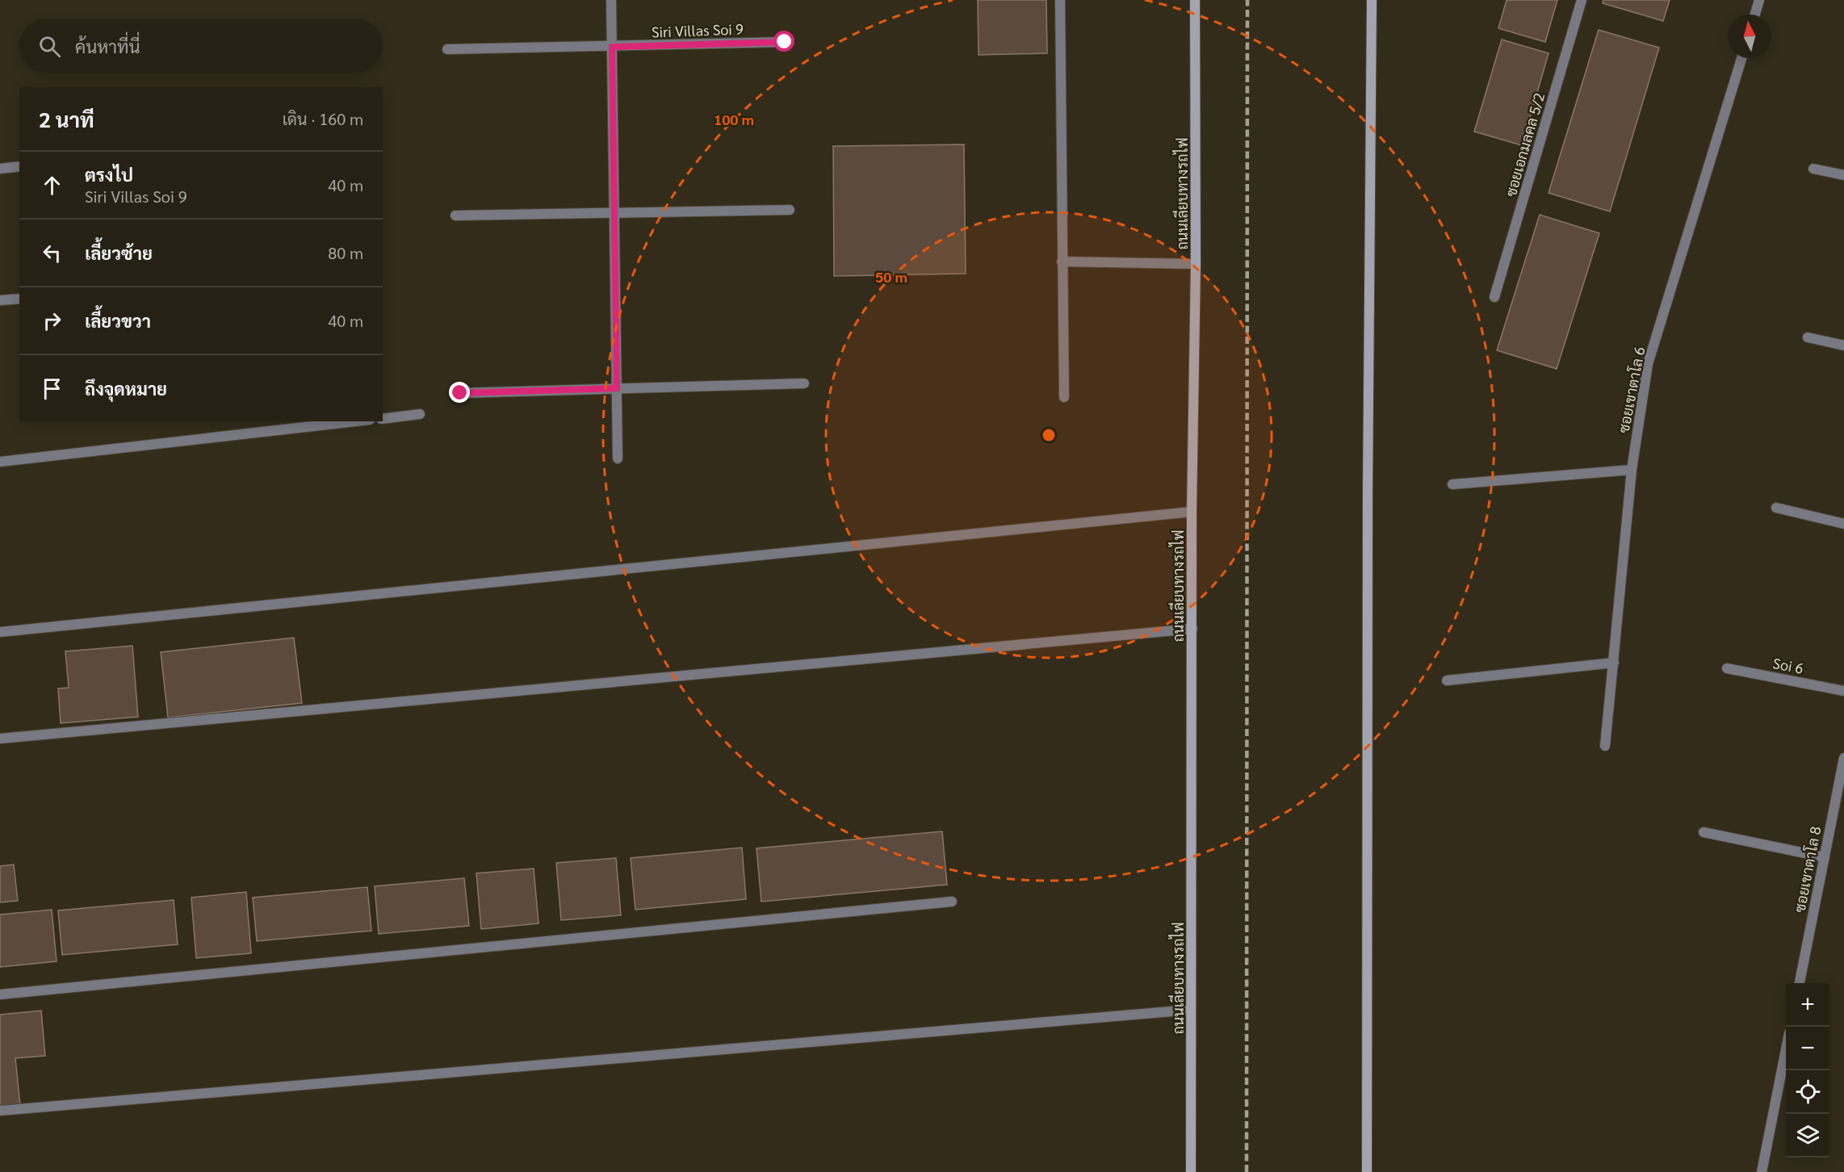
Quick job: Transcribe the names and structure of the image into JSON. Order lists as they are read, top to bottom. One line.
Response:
{"streets":{"street":["Siri Villas Soi 9","ซอยเอกมลคล 5/2","ถนนเลียบทางรถไฟ","ซอยเขาตาโล 6","Soi 6","ซอยเขาตาโล 8"]},"north":"top","page":{"search":"ค้นหาที่นี่","heading":["2 นาที","เดิน · 160 m"],"list":[["ตรงไป","Siri Villas Soi 9","40 m"],["เลี้ยวซ้าย","80 m"],["เลี้ยวขวา","40 m"],"ถึงจุดหมาย"],"map_buttons":["+","−"]},"rings":["100 m","50 m"]}
